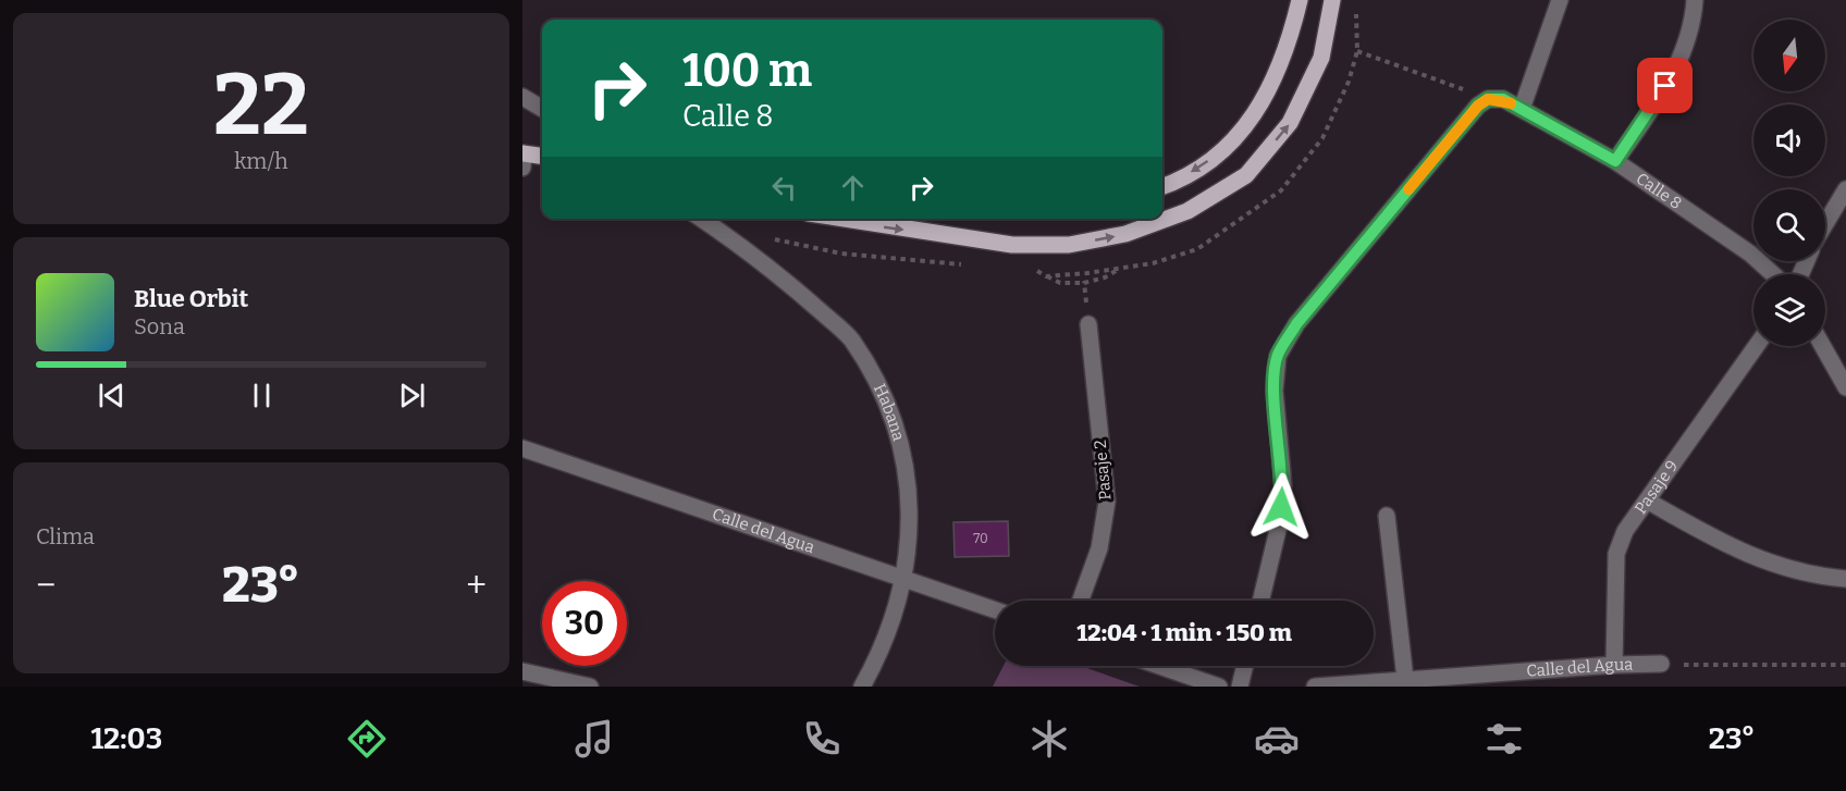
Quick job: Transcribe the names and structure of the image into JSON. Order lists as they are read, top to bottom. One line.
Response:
{"streets":{"street":["Calle 8","Habana","Pasaje 2","Pasaje 9","Calle del Agua"]},"crossings":[["Habana","Calle del Agua"],["Pasaje 9","Calle del Agua"]],"house_numbers":["70"],"north":"bottom","page":{"tile":[["22","km/h"],"Clima"],"turn":["100 m","Calle 8"],"song":["Blue Orbit","Sona"],"heat":["−","23°","+"],"limit":"30","trip":"12:04 · 1 min · 150 m","tabs":["12:03","23°"]}}
